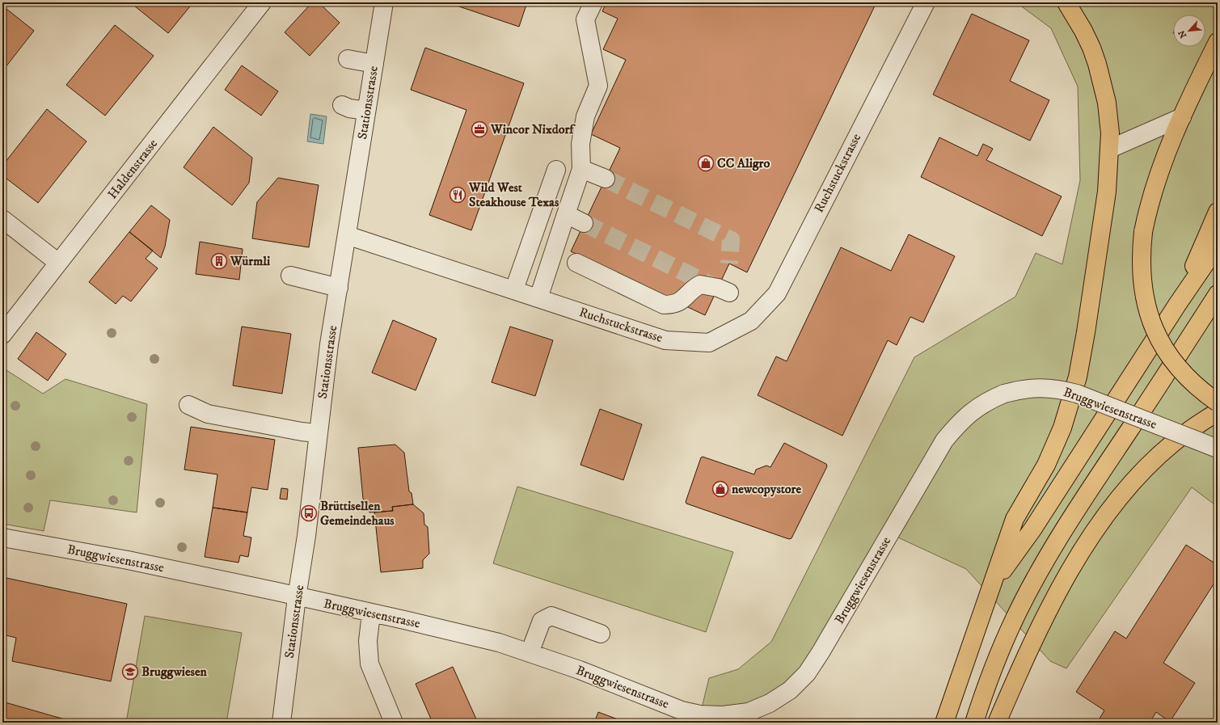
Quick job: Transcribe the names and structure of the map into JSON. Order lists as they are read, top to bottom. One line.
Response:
{"streets":{"street":["Stationsstrasse","Haldenstrasse","Ruchstuckstrasse","Bruggwiesenstrasse"]},"crossings":[["Stationsstrasse","Ruchstuckstrasse"],["Stationsstrasse","Bruggwiesenstrasse"]],"places":{"office":["Wincor Nixdorf"],"shop":["CC Aligro","newcopystore"],"restaurant":["Wild West Steakhouse Texas"],"building":["Würmli"],"bus stop":["Brüttisellen Gemeindehaus"],"school or university":["Bruggwiesen"]},"north":"bottom left"}
